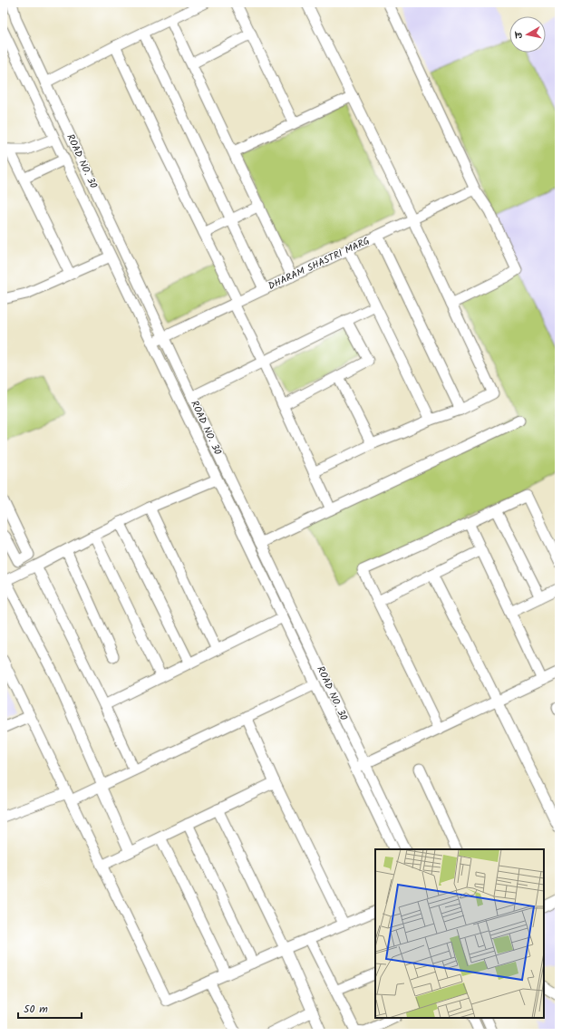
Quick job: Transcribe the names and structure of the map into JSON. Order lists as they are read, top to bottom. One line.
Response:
{"streets":{"street":["ROAD NO. 30","DHARAM SHASTRI MARG"]},"crossings":[["ROAD NO. 30","DHARAM SHASTRI MARG"]],"scale_bar":"50 m","north":"left"}
